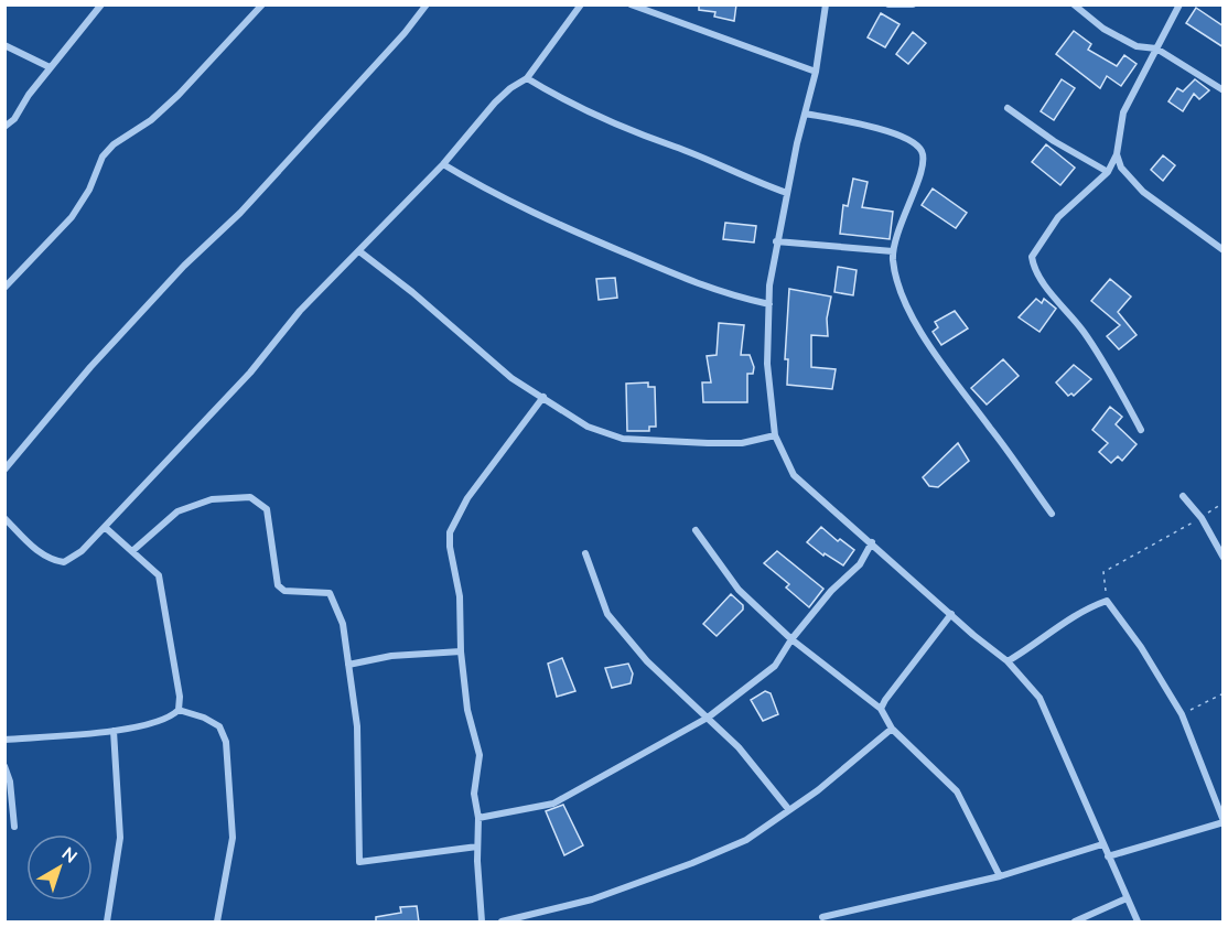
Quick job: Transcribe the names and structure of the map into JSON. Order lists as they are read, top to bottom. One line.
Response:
{"north":"top right"}
